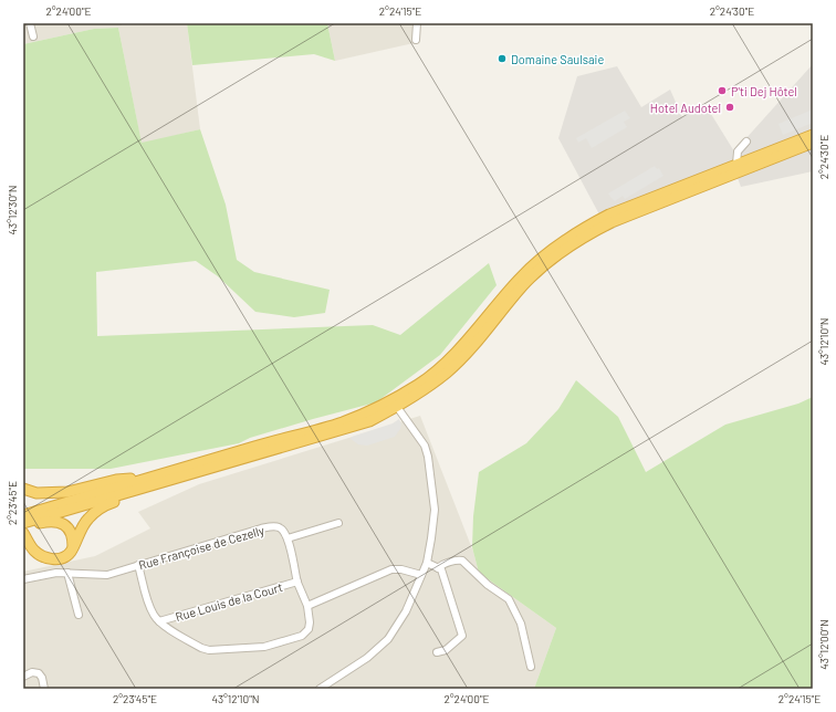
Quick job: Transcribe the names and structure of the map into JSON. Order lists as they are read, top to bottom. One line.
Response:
{"streets":{"street":["Rue Françoise de Cezelly","Rue Louis de la Court"]},"places":["Domaine Saulsaie","P'ti Dej Hôtel","Hotel Audotel"],"coordinates":["2°24'00\"E","2°24'15\"E","2°24'30\"E","43°12'30\"N","43°12'10\"N","2°23'45\"E","43°12'00\"N"]}
